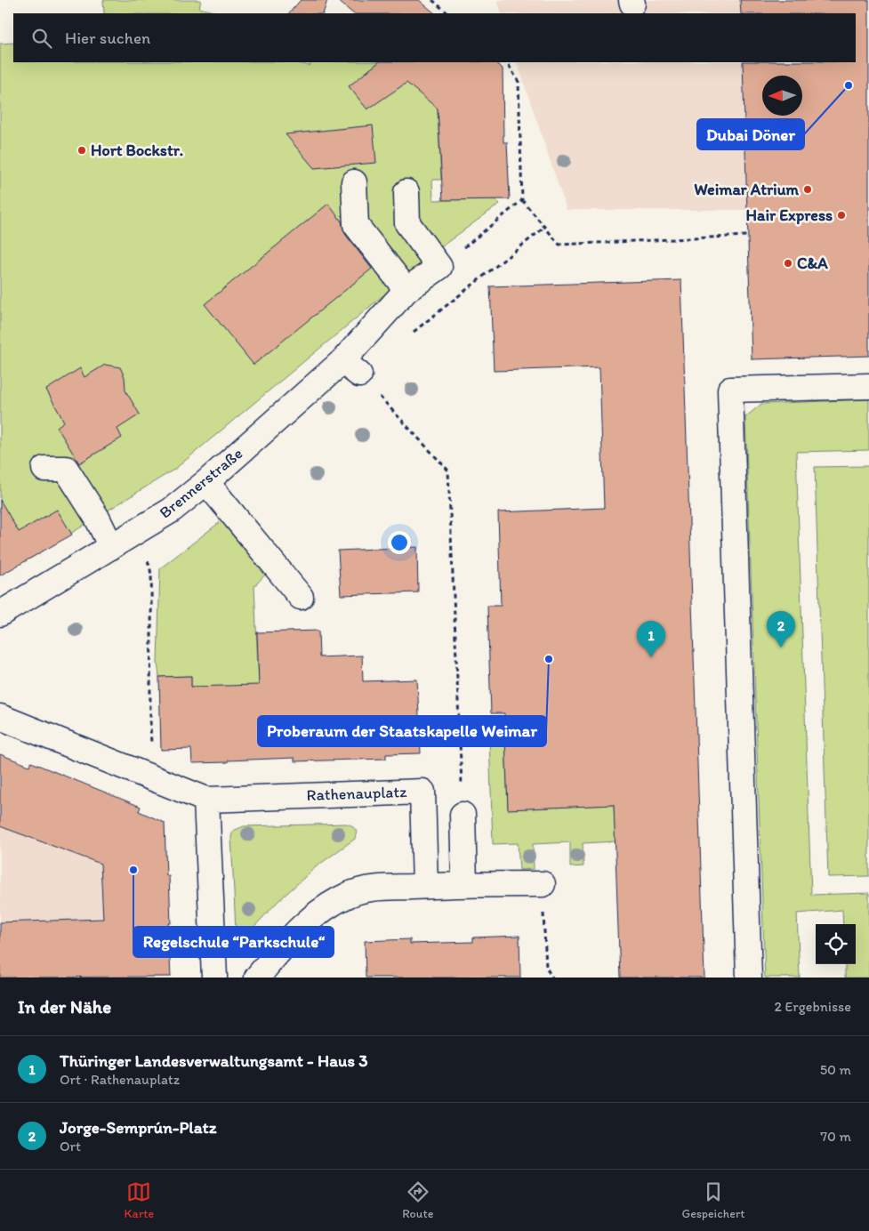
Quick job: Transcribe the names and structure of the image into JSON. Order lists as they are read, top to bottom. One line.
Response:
{"streets":{"street":["Brennerstraße","Rathenauplatz"]},"places":["Dubai Döner","Hort Bockstr.","Weimar Atrium","Hair Express","C&A","Proberaum der Staatskapelle Weimar","Regelschule “Parkschule“"],"north":"left","page":{"search":"Hier suchen","pins":["2","1"],"heading":["In der Nähe","2 Ergebnisse"],"list":[{"mark":"1","name":"Thüringer Landesverwaltungsamt - Haus 3","note":"Ort · Rathenauplatz","value":"50 m"},{"mark":"2","name":"Jorge-Semprún-Platz","note":"Ort","value":"70 m"}],"nav":["Karte","Route","Gespeichert"]}}
